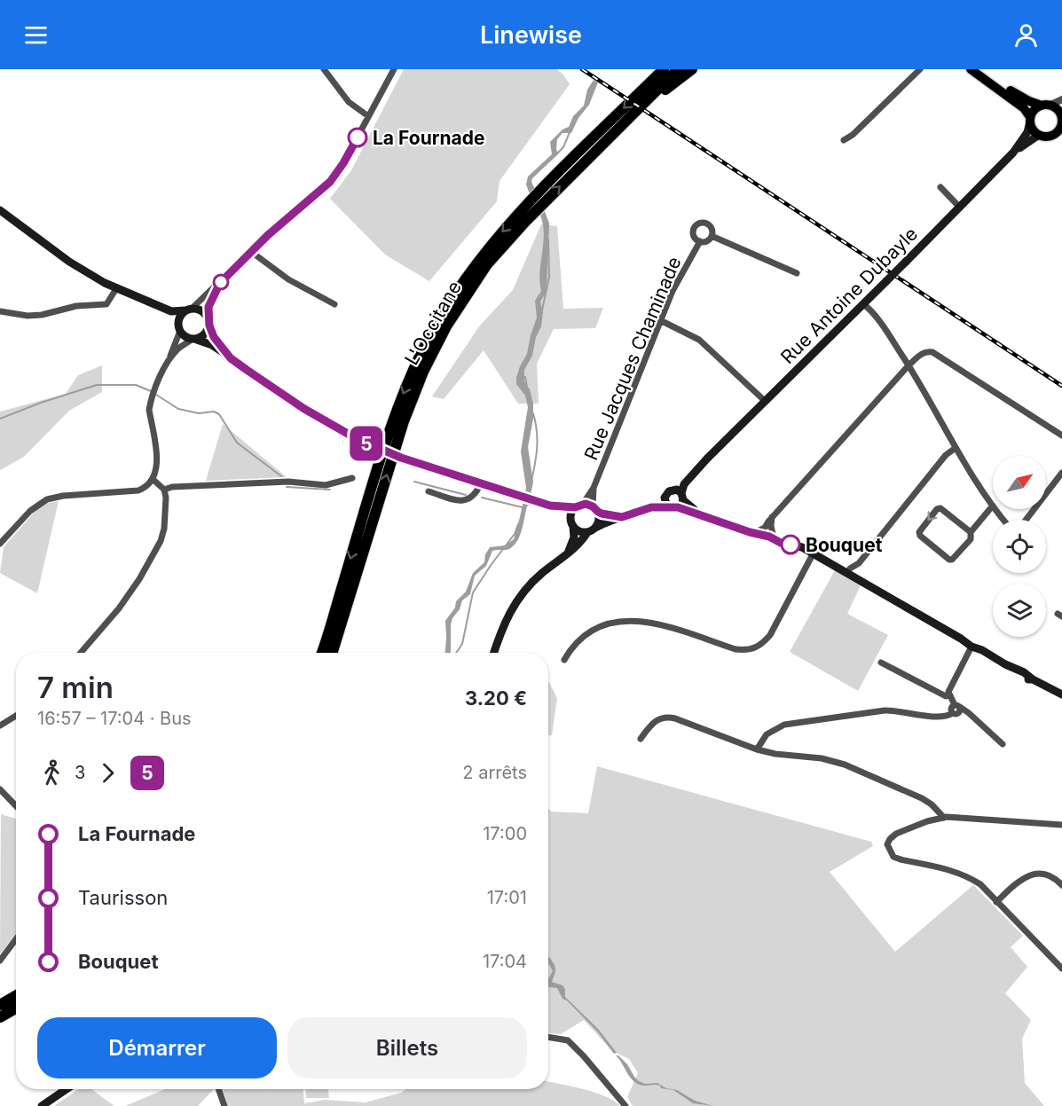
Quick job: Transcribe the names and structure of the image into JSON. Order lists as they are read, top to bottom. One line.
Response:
{"streets":{"highway":["L'Occitane"],"main road":["Rue Antoine Dubayle"],"street":["Rue Jacques Chaminade"]},"crossings":[["Rue Antoine Dubayle","Rue Jacques Chaminade"]],"places":["La Fournade","Bouquet"],"lines":["bus line 5"],"north":"top right","page":{"header":"Linewise","on_map":"5","heading":["7 min","16:57 – 17:04 · Bus","3.20 €"],"legs":["3","5","2 arrêts"],"list":[{"name":"La Fournade","value":"17:00"},{"name":"Taurisson","value":"17:01"},{"name":"Bouquet","value":"17:04"}],"buttons":["Démarrer","Billets"]}}
